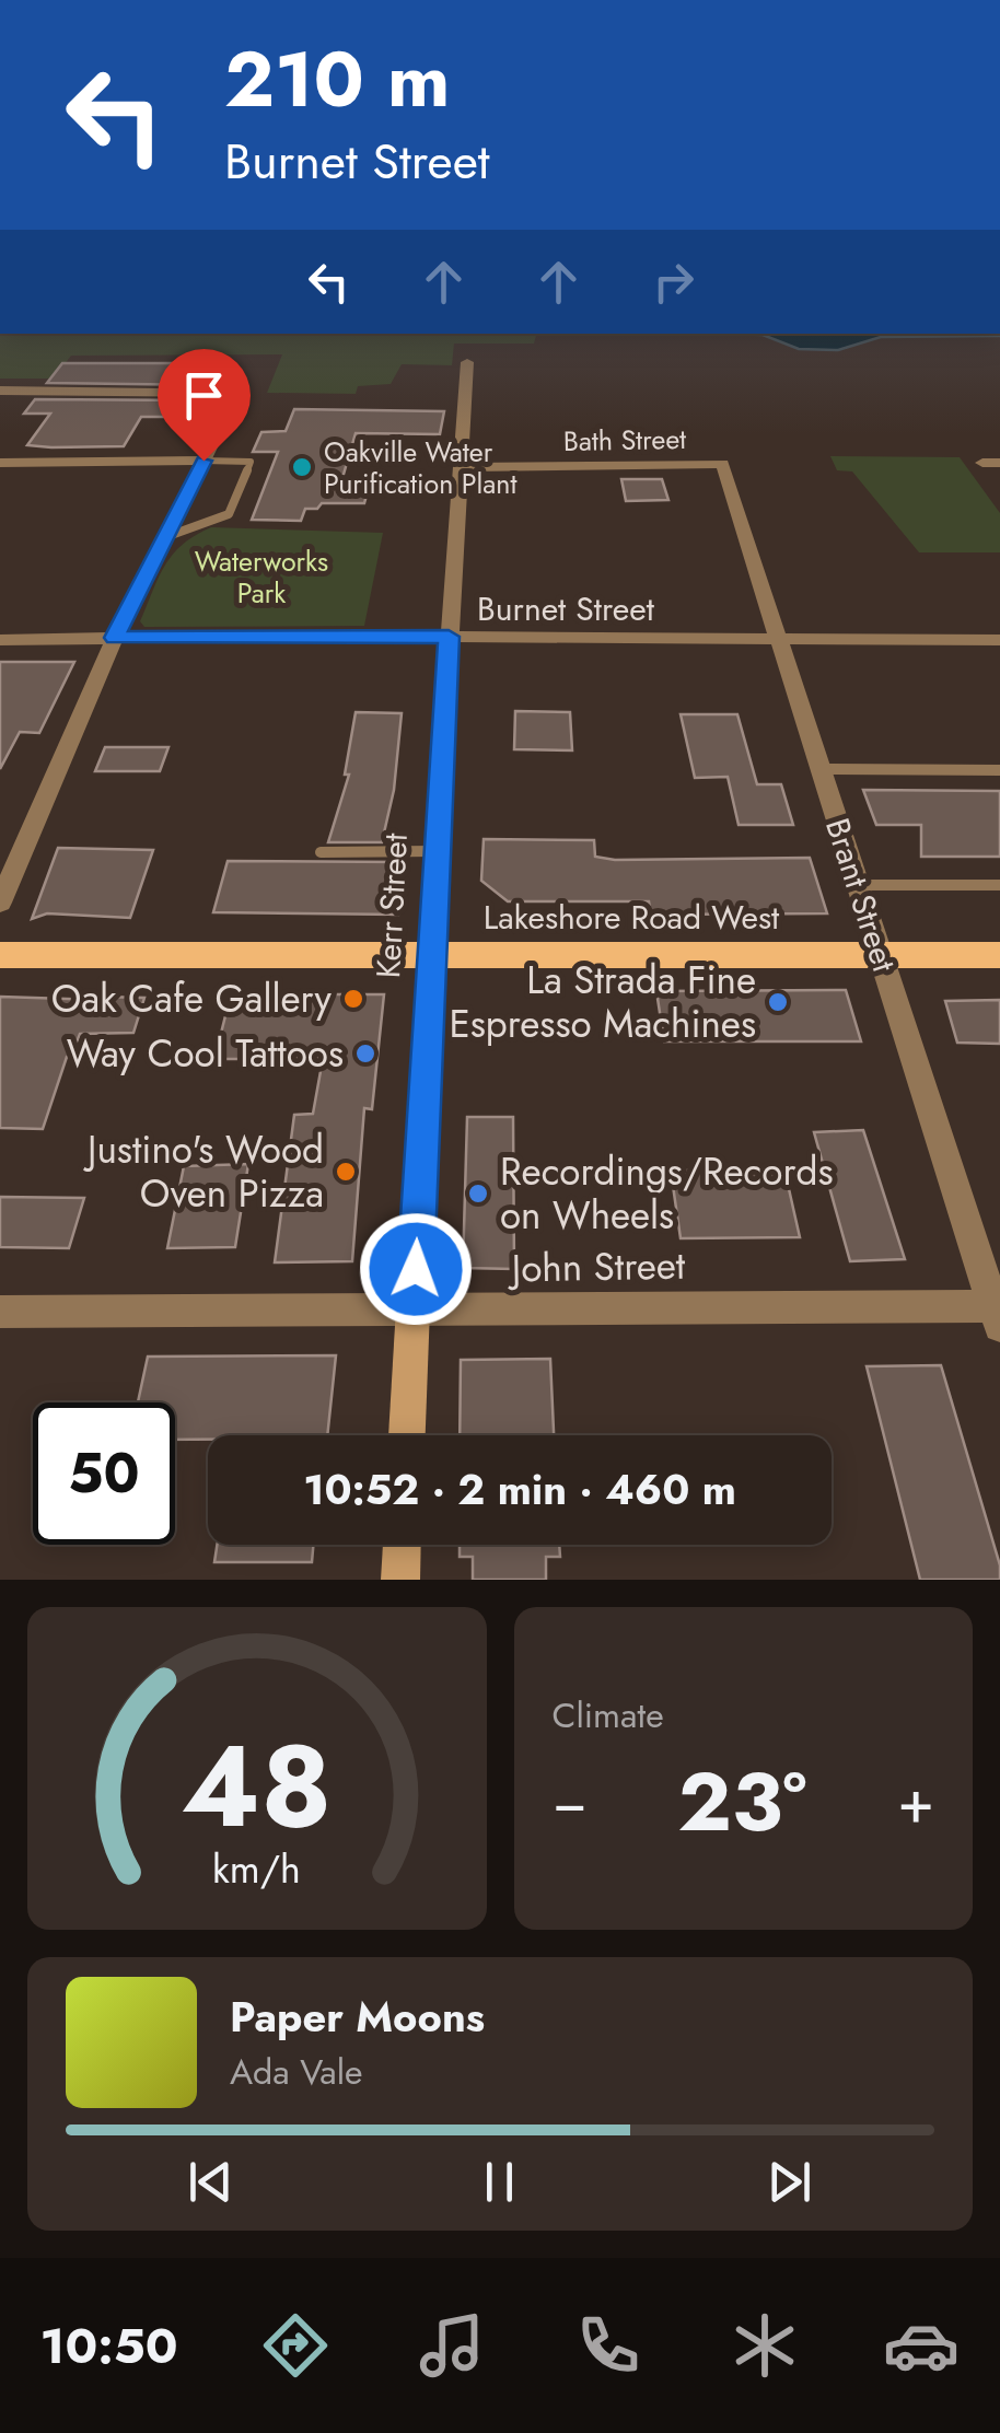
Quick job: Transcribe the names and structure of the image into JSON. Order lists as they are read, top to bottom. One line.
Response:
{"streets":{"main road":["Kerr Street","Lakeshore Road West"],"street":["Bath Street","Burnet Street","Brant Street","John Street"]},"crossings":[["Bath Street","Brant Street"],["Bath Street","Kerr Street"],["Burnet Street","Brant Street"],["Burnet Street","Kerr Street"],["Brant Street","Lakeshore Road West"],["Brant Street","John Street"],["Kerr Street","Lakeshore Road West"],["Kerr Street","John Street"]],"parks":["Waterworks Park"],"places":["Oakville Water Purification Plant","Oak Cafe Gallery","La Strada Fine Espresso Machines","Way Cool Tattoos","Justino's Wood Oven Pizza","Recordings/Records on Wheels"],"page":{"turn":["210 m","Burnet Street"],"limit":"50","trip":"10:52 · 2 min · 460 m","tile":"Climate","heat":["−","23°","+"],"song":["Paper Moons","Ada Vale"],"tabs":"10:50","gauge":["48","km/h"]}}
